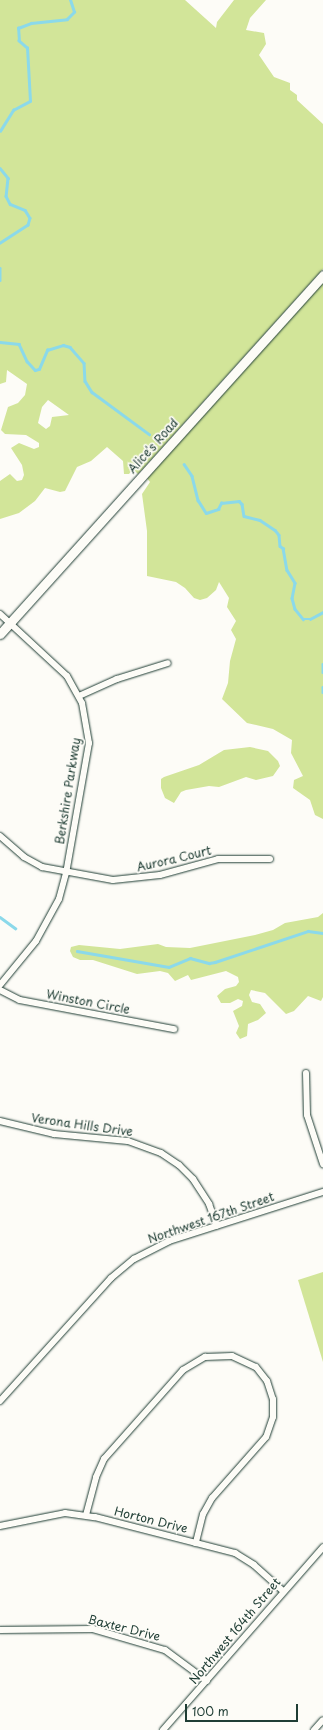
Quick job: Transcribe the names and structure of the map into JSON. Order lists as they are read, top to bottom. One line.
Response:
{"streets":{"main road":["Alice's Road"],"street":["Berkshire Parkway","Aurora Court","Winston Circle","Verona Hills Drive","Northwest 167th Street","Horton Drive","Baxter Drive","Northwest 164th Street"]},"crossings":[["Alice's Road","Berkshire Parkway"],["Berkshire Parkway","Aurora Court"],["Verona Hills Drive","Northwest 167th Street"],["Horton Drive","Northwest 164th Street"],["Baxter Drive","Northwest 164th Street"]],"scale_bar":"100 m"}
